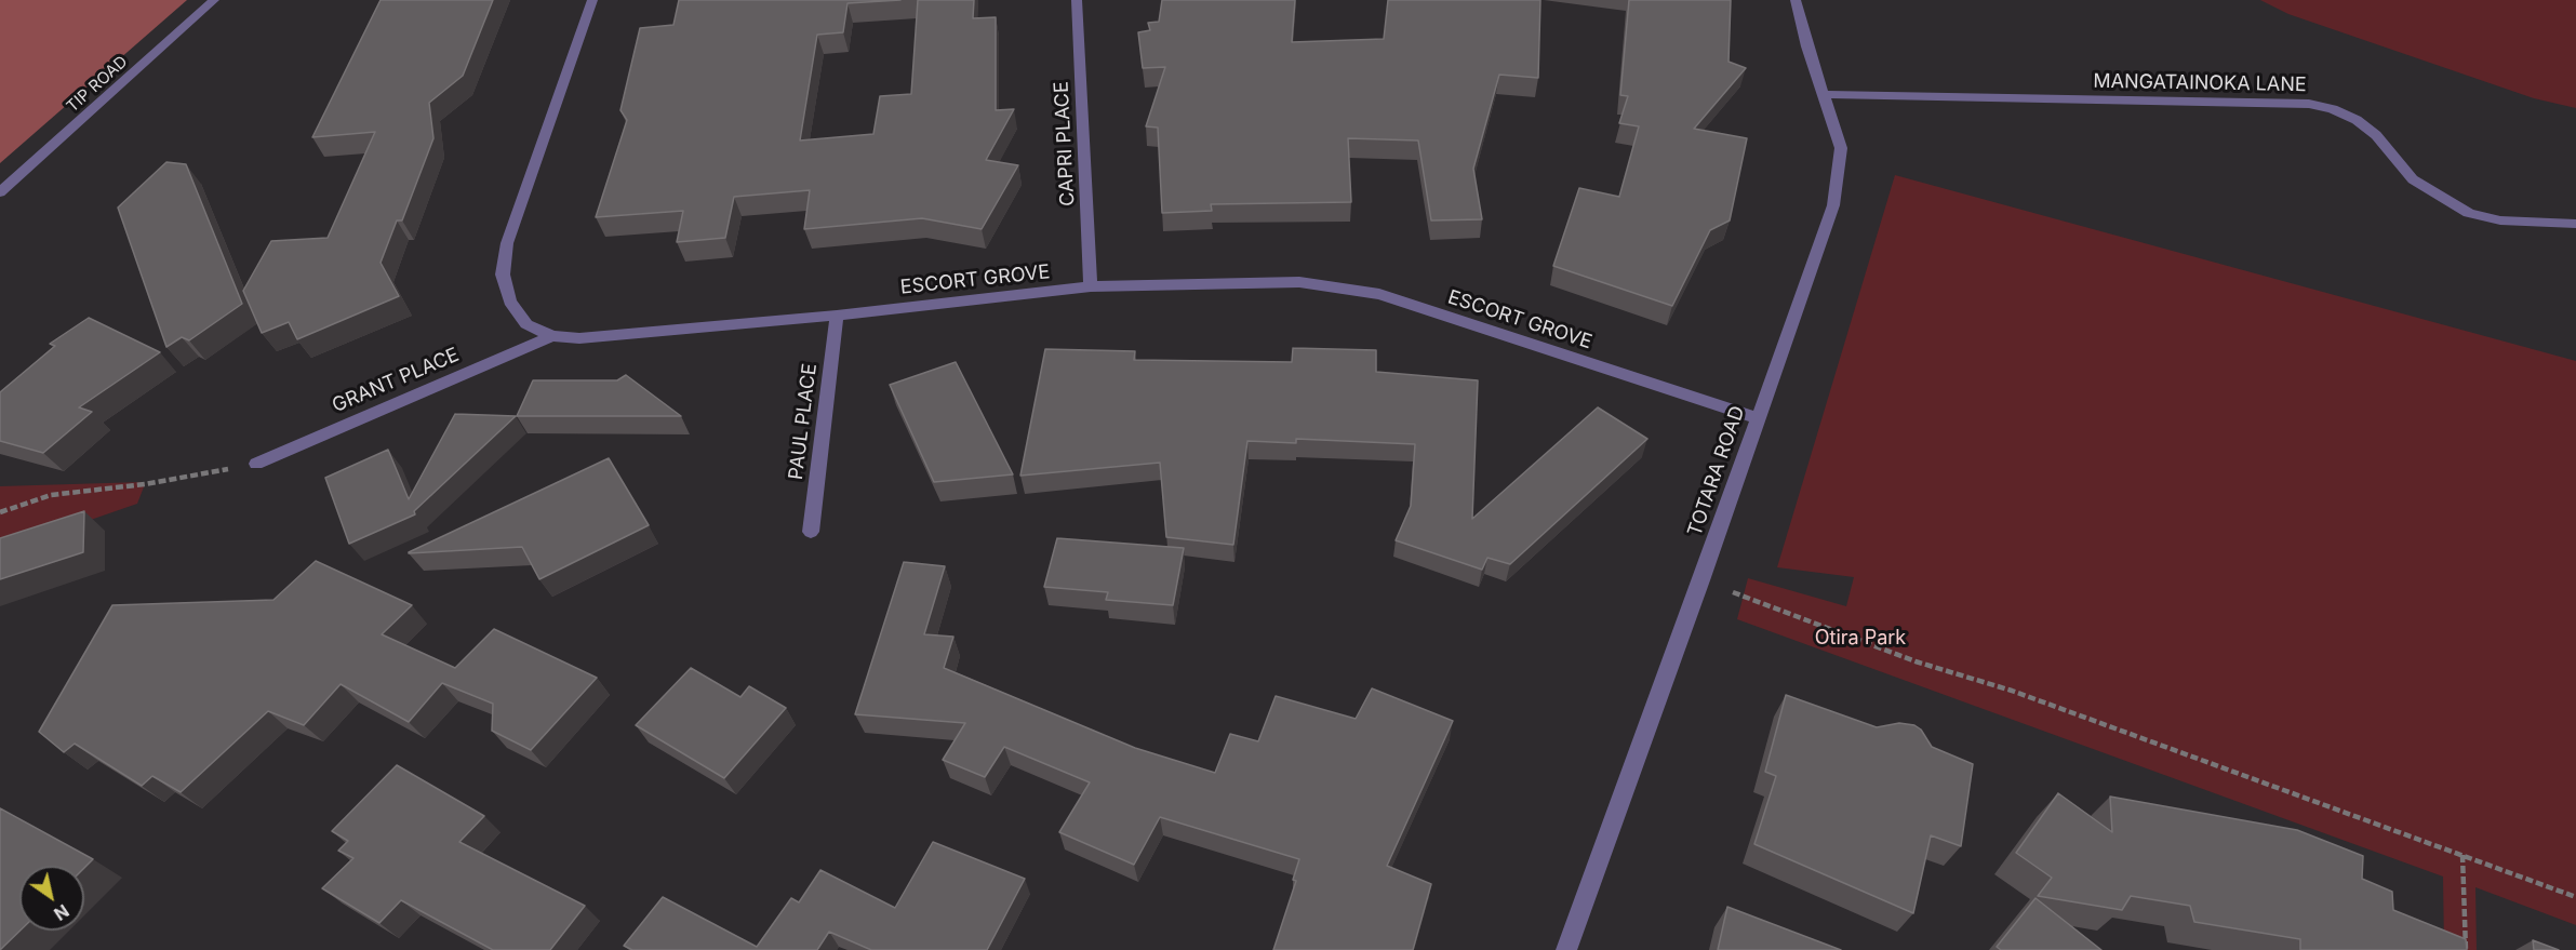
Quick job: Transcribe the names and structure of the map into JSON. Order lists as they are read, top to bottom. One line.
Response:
{"streets":{"street":["MANGATAINOKA LANE","TIP ROAD","CAPRI PLACE","ESCORT GROVE","GRANT PLACE","PAUL PLACE","TOTARA ROAD"]},"crossings":[["MANGATAINOKA LANE","TOTARA ROAD"],["CAPRI PLACE","ESCORT GROVE"],["ESCORT GROVE","GRANT PLACE"],["ESCORT GROVE","PAUL PLACE"],["ESCORT GROVE","TOTARA ROAD"]],"parks":["Otira Park"],"north":"bottom right"}
